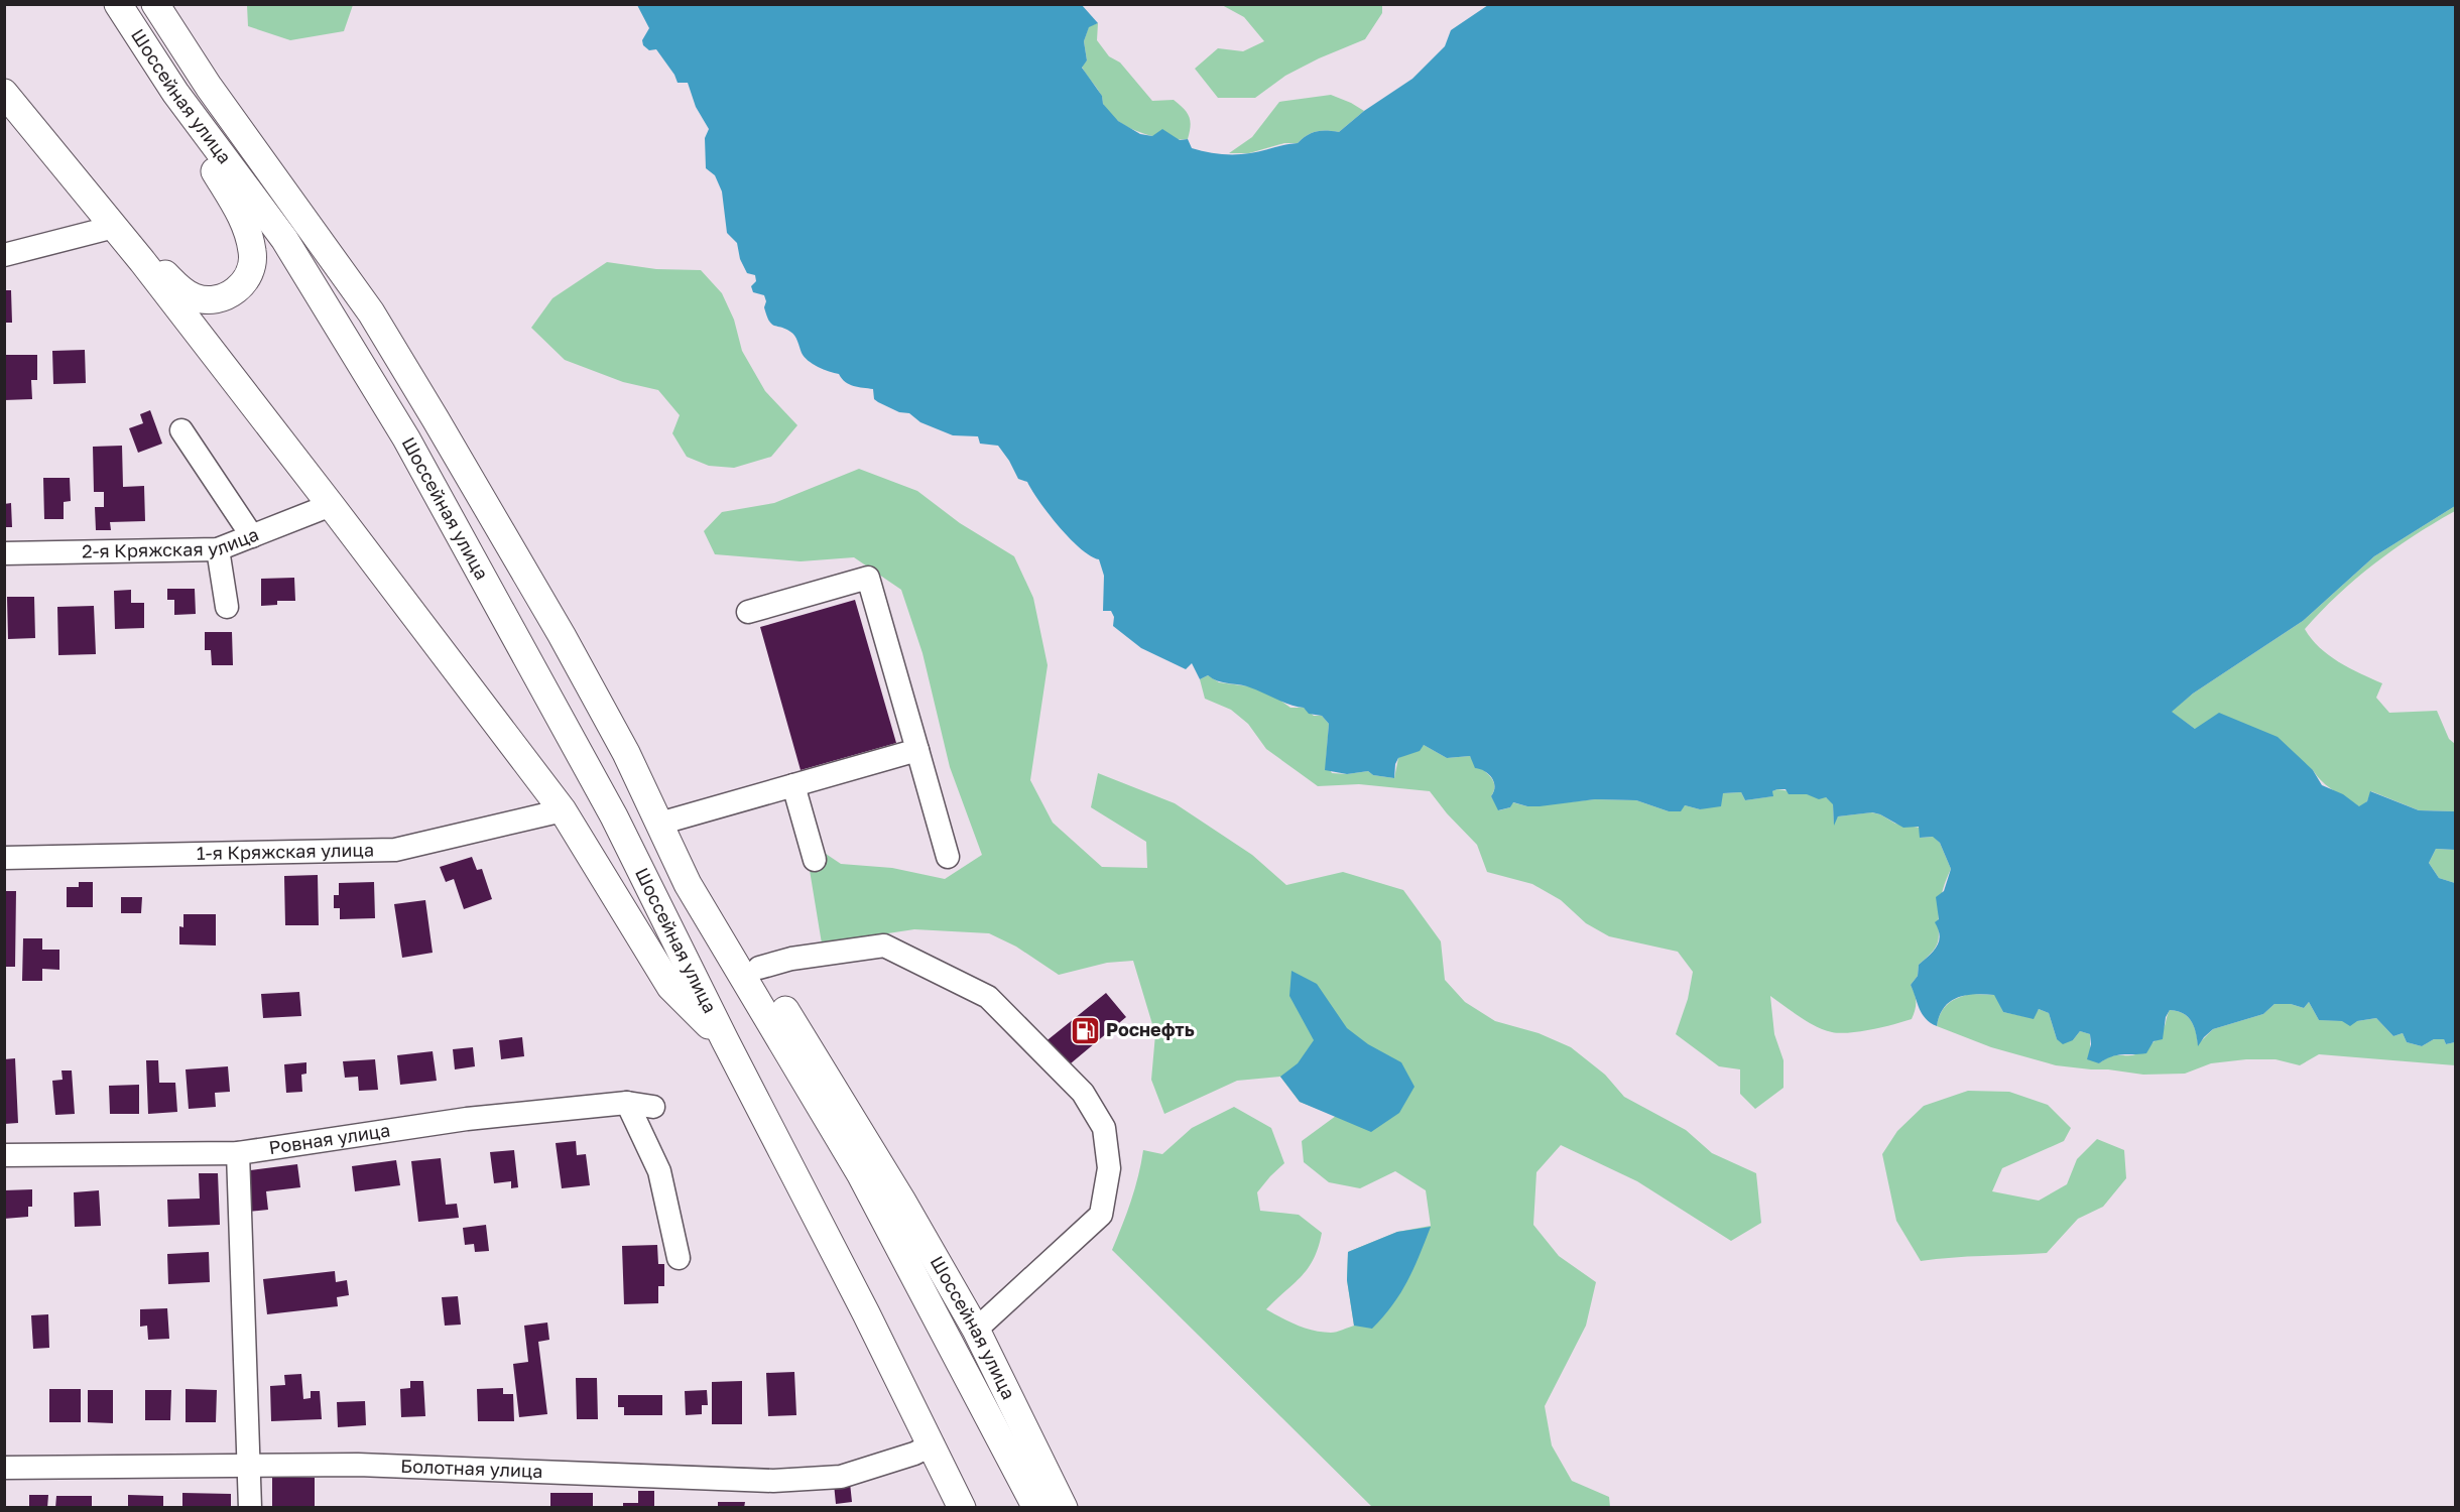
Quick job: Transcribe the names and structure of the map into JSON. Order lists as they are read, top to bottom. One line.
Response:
{"streets":{"main road":["Шоссейная улица"],"street":["2-я Кряжская улица","1-я Кряжская улица","Ровная улица","Болотная улица"]},"crossings":[["Шоссейная улица","2-я Кряжская улица"],["Шоссейная улица","1-я Кряжская улица"],["Шоссейная улица","Болотная улица"]],"places":{"fuel station":["Роснефть"]}}
